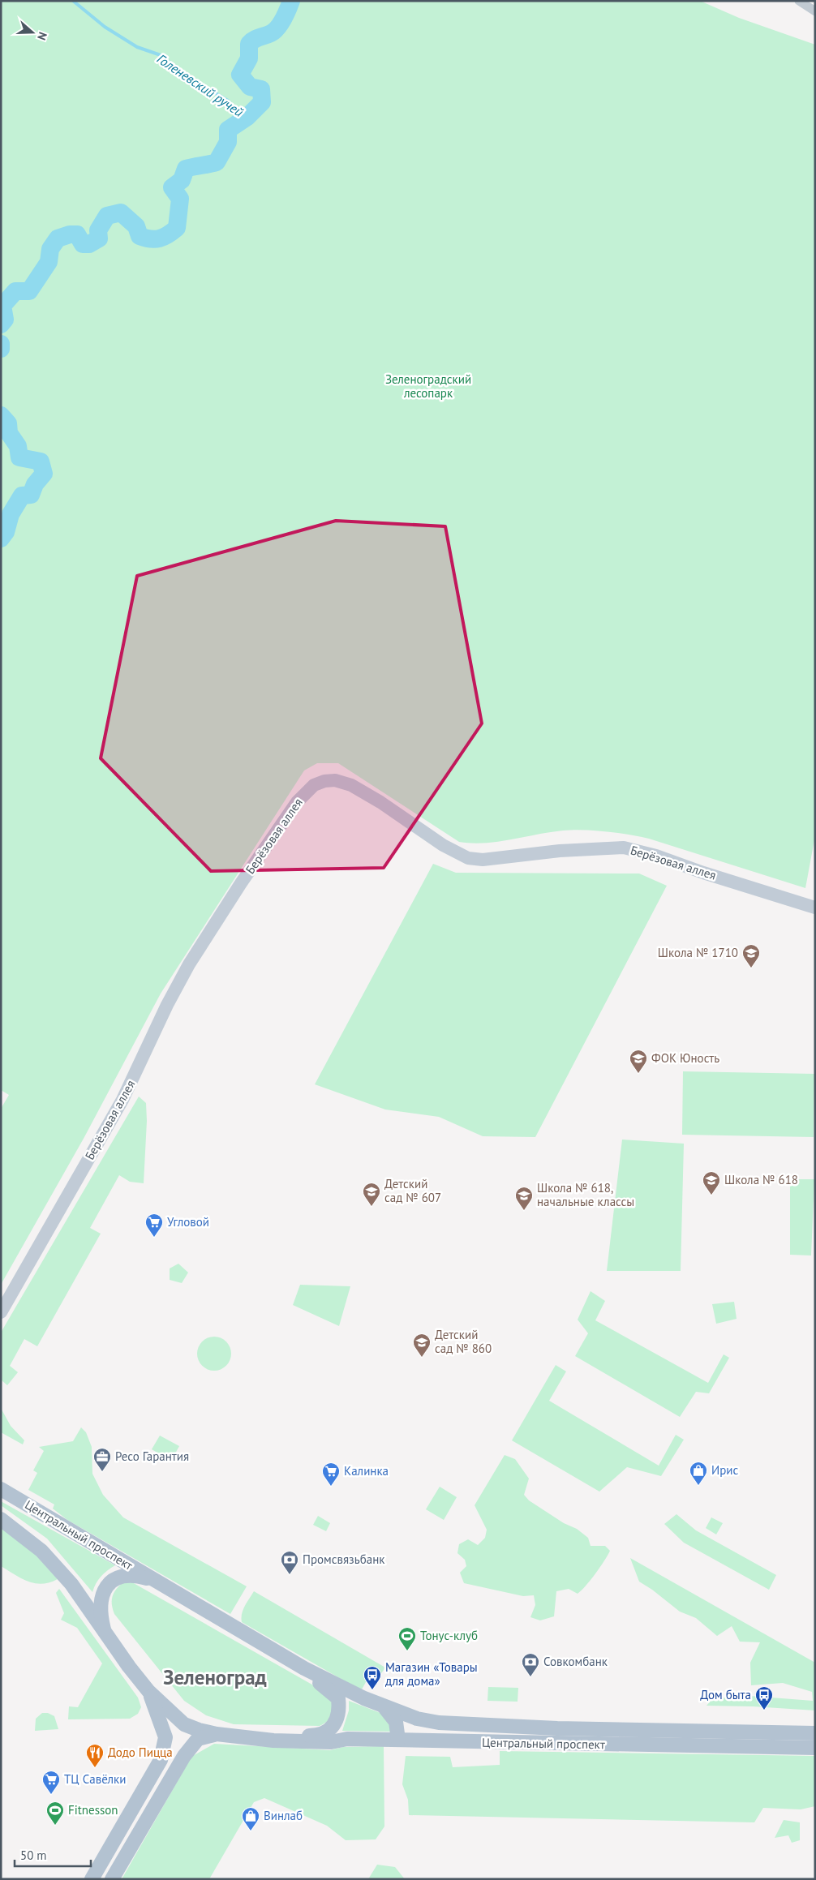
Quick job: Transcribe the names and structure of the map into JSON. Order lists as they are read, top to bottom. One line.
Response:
{"streets":{"main road":["Центральный проспект"],"street":["Берёзовая аллея"]},"districts":["Зеленоград"],"water":["Голеневский ручей"],"parks":["Зеленоградский лесопарк"],"places":{"school or university":["Школа № 1710","ФОК Юность","Школа № 618","Детский сад № 607","Школа № 618, начальные классы","Детский сад № 860"],"supermarket":["Угловой","Калинка","ТЦ Савёлки"],"office":["Ресо Гарантия"],"shop":["Ирис","Винлаб"],"bank":["Промсвязьбанк","Совкомбанк"],"sports":["Тонус-клуб","Fitnesson"],"bus stop":["Магазин «Товары для дома»","Дом быта"],"restaurant":["Додо Пицца"]},"scale_bar":"50 m","north":"right"}
